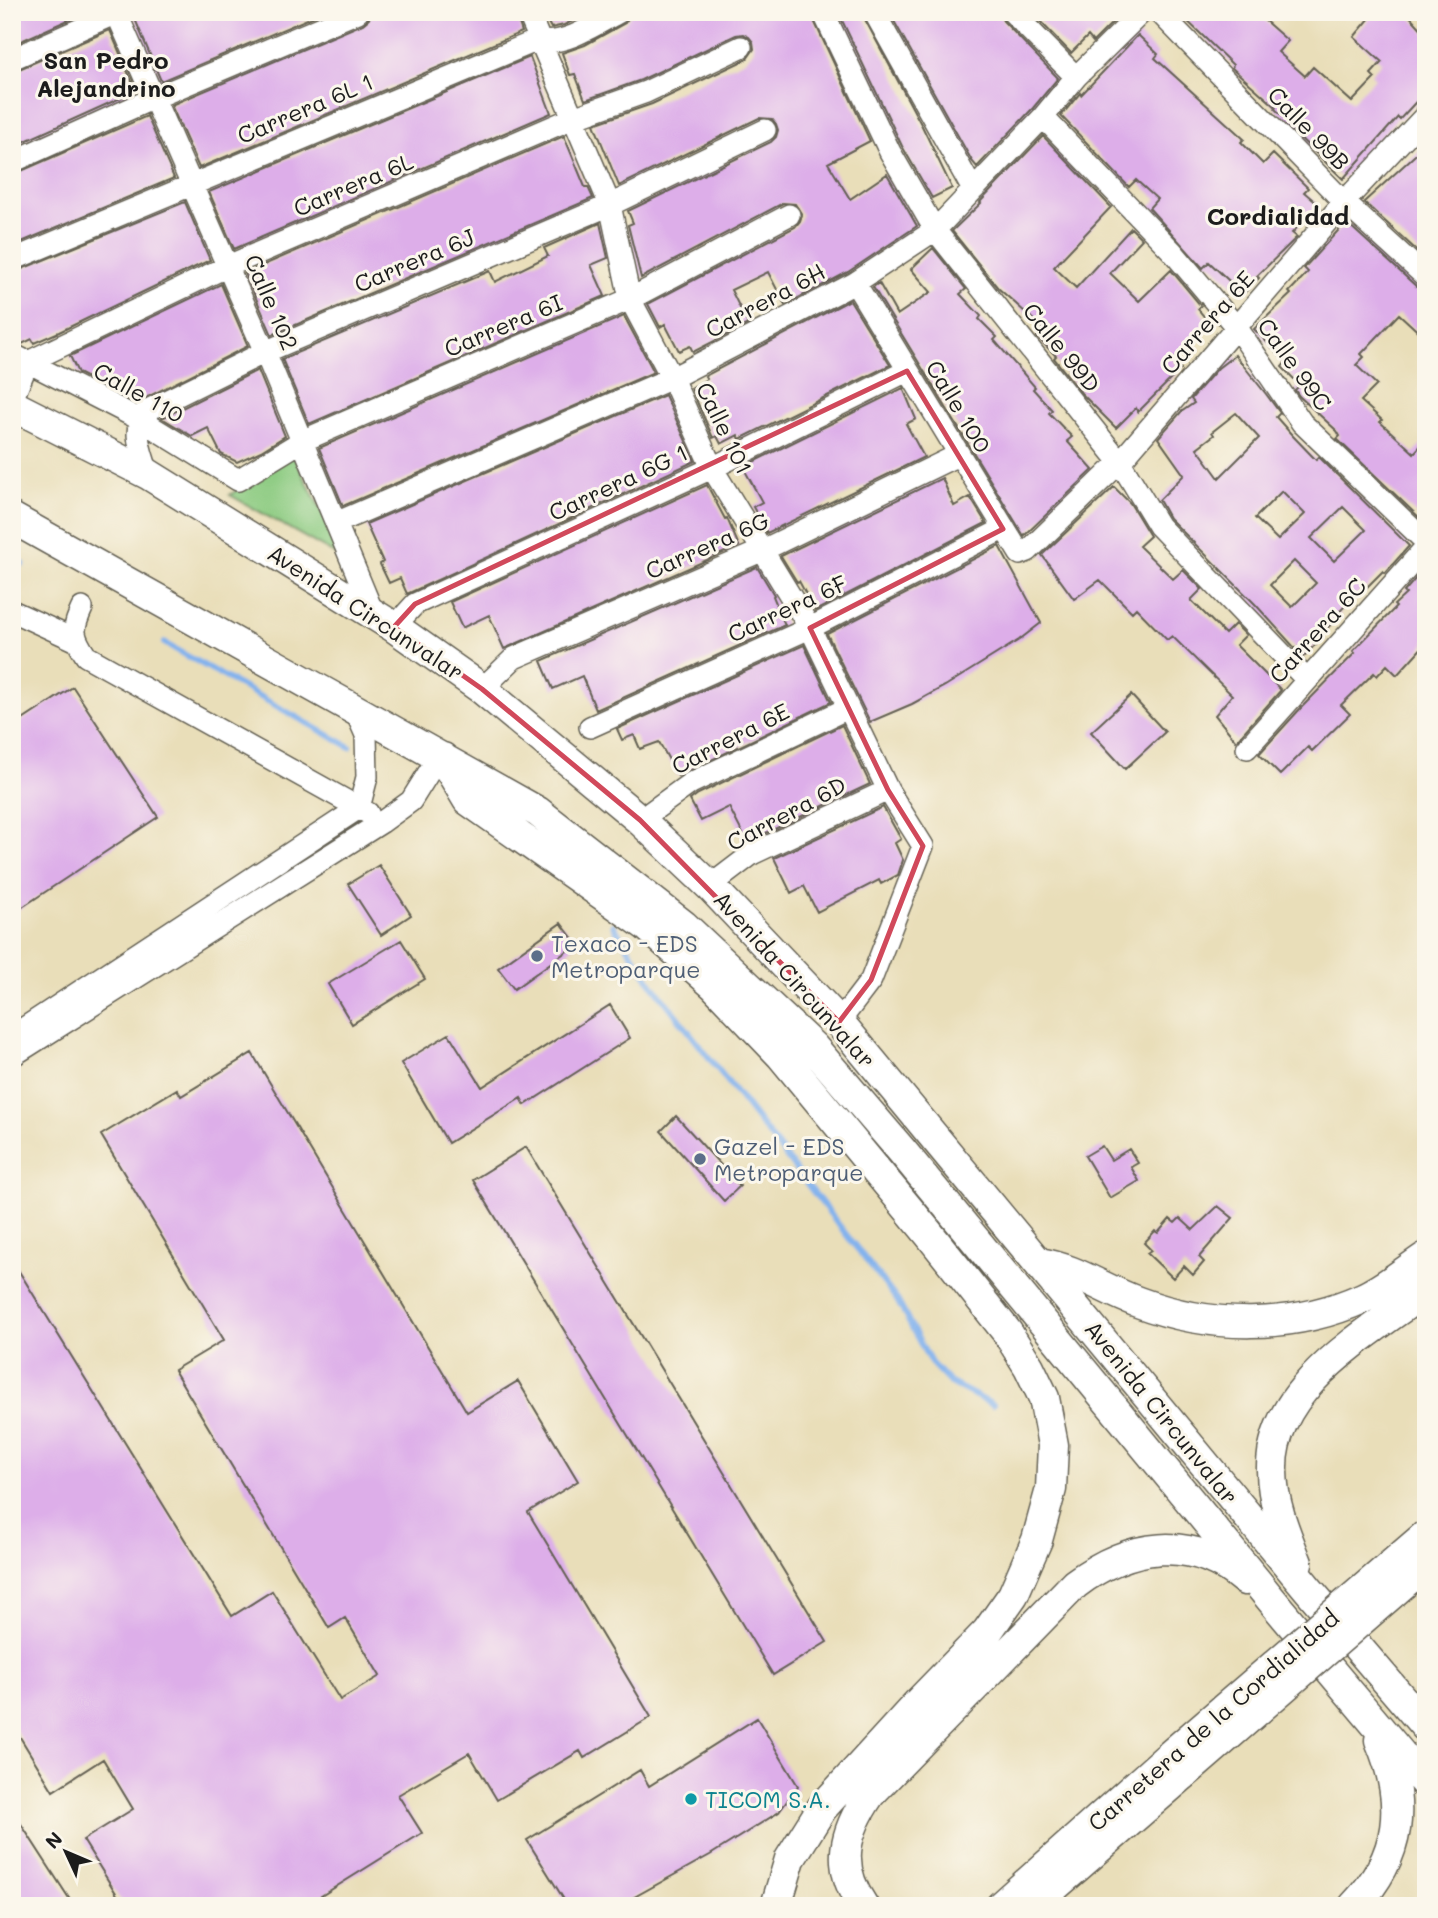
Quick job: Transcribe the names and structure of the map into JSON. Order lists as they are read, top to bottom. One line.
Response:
{"streets":{"highway":["Avenida Circunvalar","Carretera de la Cordialidad"],"street":["Carrera 6L 1","Calle 99B","Carrera 6L","Carrera 6J","Carrera 6H","Calle 102","Carrera 6E","Carrera 6I","Calle 99D","Calle 99C","Calle 110","Calle 100","Calle 101","Carrera 6G 1","Carrera 6G","Carrera 6F","Carrera 6C","Carrera 6D"]},"crossings":[["Carrera 6L 1","Calle 102"],["Carrera 6L 1","Calle 101"],["Calle 99B","Carrera 6E"],["Carrera 6L","Calle 102"],["Carrera 6L","Calle 110"],["Carrera 6L","Calle 101"],["Carrera 6J","Calle 102"],["Carrera 6J","Calle 110"],["Carrera 6J","Calle 101"],["Carrera 6H","Calle 102"],["Carrera 6H","Calle 99D"],["Carrera 6H","Calle 99C"],["Carrera 6H","Calle 100"],["Carrera 6H","Calle 101"],["Calle 102","Carrera 6I"],["Calle 102","Carrera 6G 1"],["Calle 102","Avenida Circunvalar"],["Carrera 6E","Calle 99D"],["Carrera 6E","Calle 99C"],["Carrera 6E","Calle 100"],["Carrera 6E","Calle 101"],["Carrera 6E","Avenida Circunvalar"],["Carrera 6I","Calle 110"],["Carrera 6I","Calle 101"],["Calle 99D","Carrera 6C"],["Calle 100","Carrera 6G 1"],["Calle 100","Carrera 6G"],["Calle 100","Carrera 6F"],["Calle 101","Carrera 6G 1"],["Calle 101","Carrera 6G"],["Calle 101","Carrera 6F"],["Calle 101","Avenida Circunvalar"],["Calle 101","Carrera 6D"],["Carrera 6G 1","Avenida Circunvalar"],["Carrera 6G","Avenida Circunvalar"],["Avenida Circunvalar","Carrera 6D"]],"districts":["San Pedro Alejandrino","Cordialidad"],"places":["Texaco - EDS Metroparque","Gazel - EDS Metroparque","TICOM S.A."],"north":"top left"}
